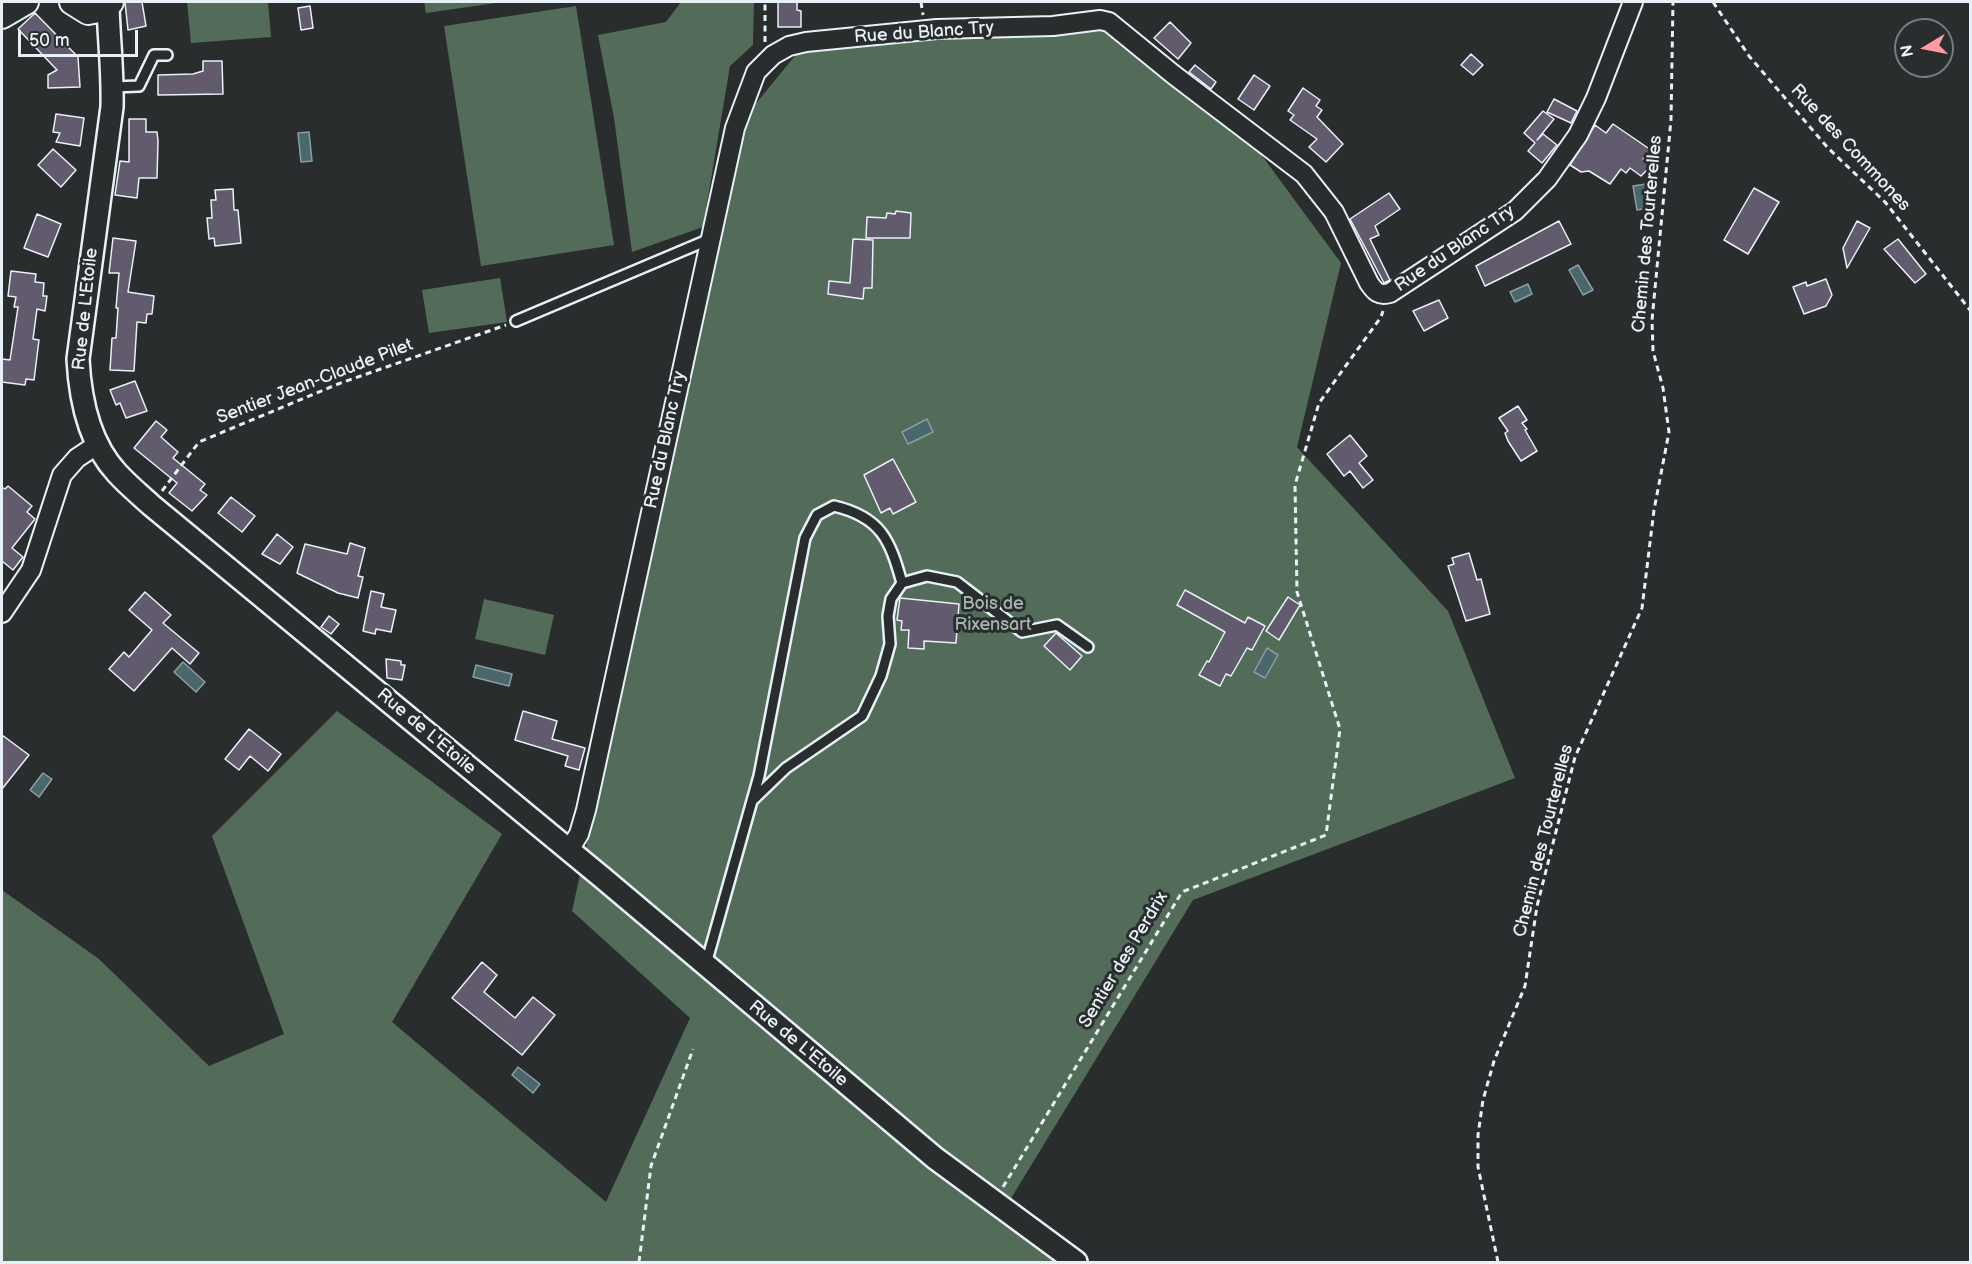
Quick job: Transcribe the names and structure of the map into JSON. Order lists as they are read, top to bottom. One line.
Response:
{"streets":{"street":["Rue du Blanc Try","Rue de L'Etoile"],"path":["Rue des Commones","Chemin des Tourterelles","Sentier Jean-Claude Pilet","Sentier des Perdrix"]},"crossings":[["Rue du Blanc Try","Rue de L'Etoile"],["Rue du Blanc Try","Sentier des Perdrix"],["Rue de L'Etoile","Sentier Jean-Claude Pilet"],["Rue de L'Etoile","Sentier des Perdrix"]],"parks":["Bois de Rixensart"],"scale_bar":"50 m","north":"left"}
